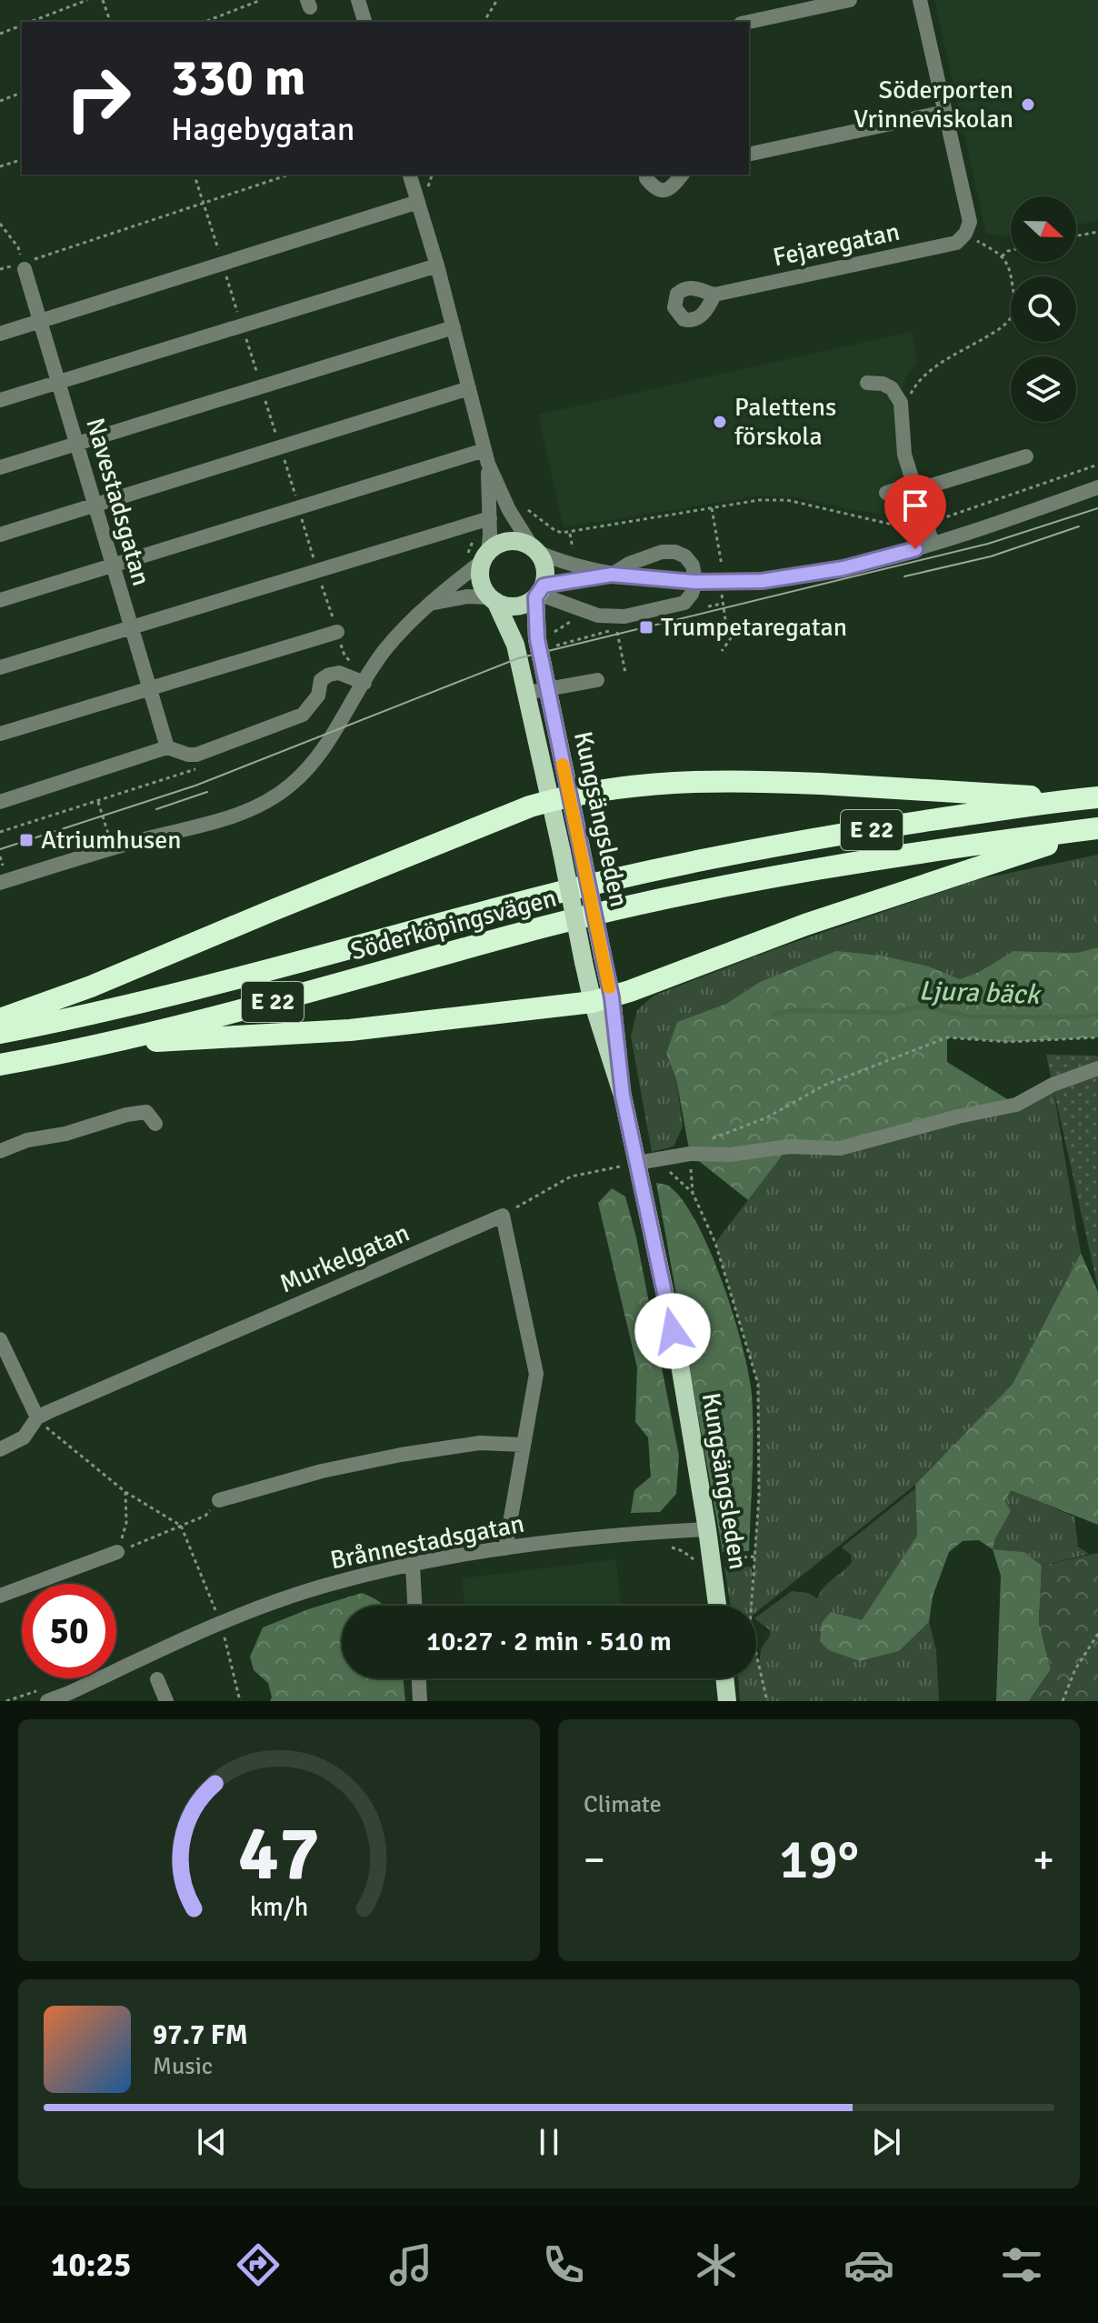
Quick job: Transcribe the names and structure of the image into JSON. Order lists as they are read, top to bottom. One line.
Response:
{"streets":{"highway":["E 22","Söderköpingsvägen"],"main road":["Kungsängsleden"],"street":["Fejaregatan","Navestadsgatan","Murkelgatan","Brånnestadsgatan"]},"crossings":[["Kungsängsleden","Brånnestadsgatan"]],"water":["Ljura bäck"],"places":{"other":["Söderporten Vrinneviskolan","Palettens förskola"],"transit":["Trumpetaregatan","Atriumhusen"]},"north":"right","page":{"turn":["330 m","Hagebygatan"],"limit":"50","trip":"10:27 · 2 min · 510 m","tile":"Climate","heat":["−","19°","+"],"song":["97.7 FM","Music"],"tabs":"10:25","gauge":["47","km/h"]}}
